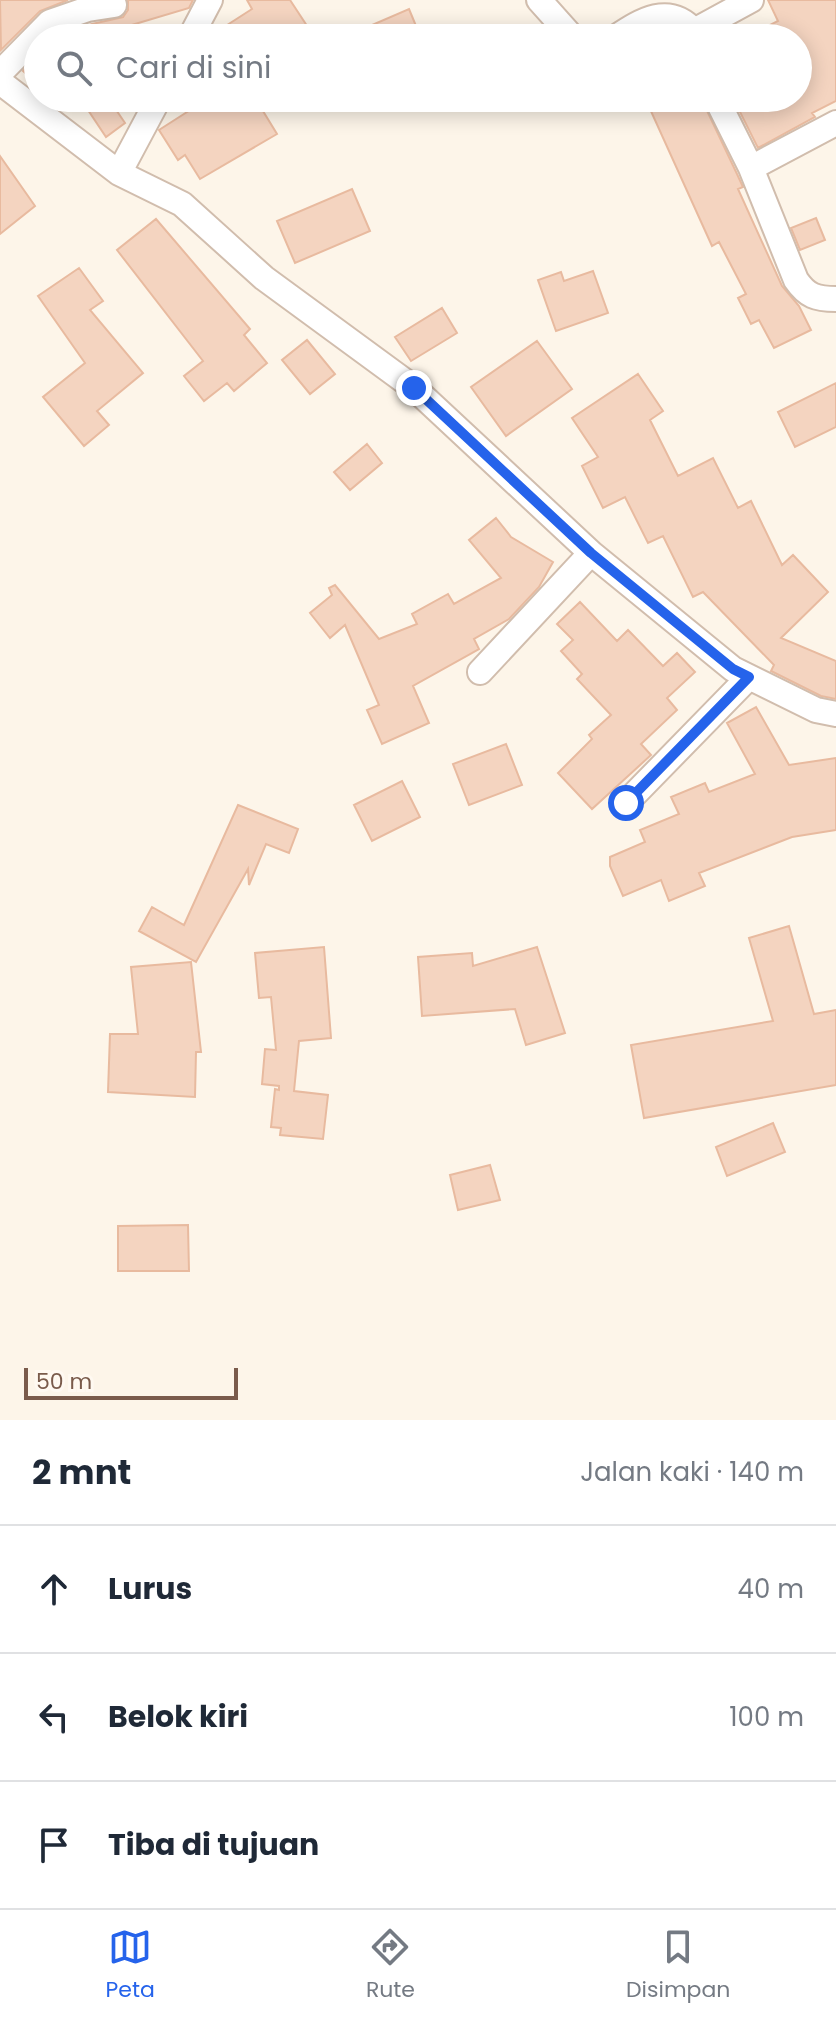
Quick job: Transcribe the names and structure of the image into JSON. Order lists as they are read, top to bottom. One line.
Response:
{"scale_bar":"50 m","page":{"search":"Cari di sini","scale":"50 m","heading":["2 mnt","Jalan kaki · 140 m"],"list":[["Lurus","40 m"],["Belok kiri","100 m"],"Tiba di tujuan"],"nav":["Peta","Rute","Disimpan"]}}
